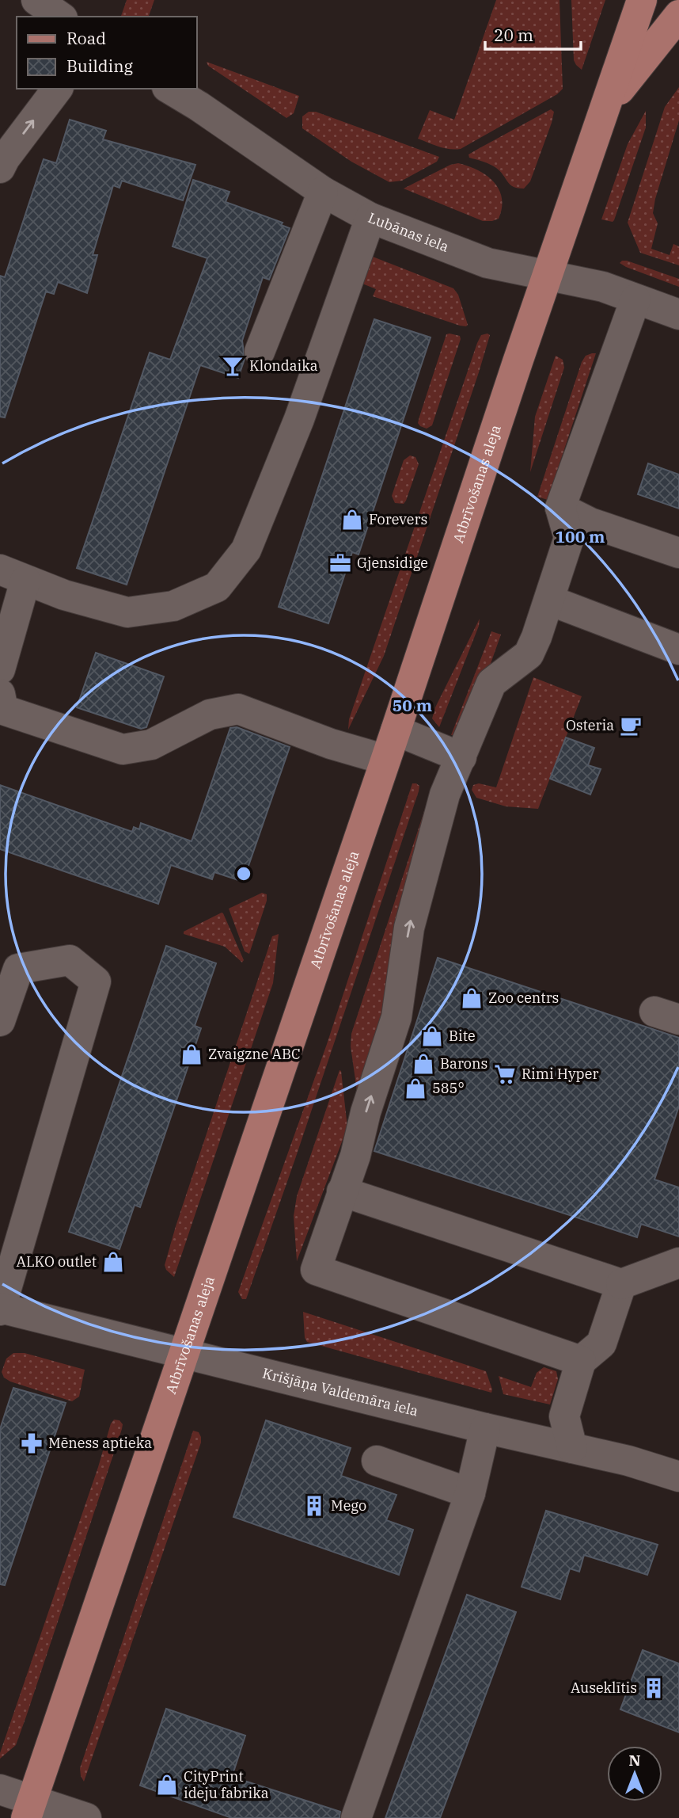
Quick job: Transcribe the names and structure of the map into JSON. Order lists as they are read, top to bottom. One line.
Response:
{"streets":{"main road":["Atbrīvošanas aleja"],"street":["Lubānas iela","Krišjāņa Valdemāra iela"]},"crossings":[["Lubānas iela","Atbrīvošanas aleja"],["Atbrīvošanas aleja","Krišjāņa Valdemāra iela"]],"places":{"bar":["Klondaika"],"shop":["Forevers","Zoo centrs","Bite","Zvaigzne ABC","Barons","585°","ALKO outlet","CityPrint ideju fabrika"],"office":["Gjensidige"],"cafe":["Osteria"],"supermarket":["Rimi Hyper"],"pharmacy":["Mēness aptieka"],"building":["Mego","Auseklītis"]},"legend":["Road","Building"],"scale_bar":"20 m","north":"top","rings":["100 m","50 m"]}
